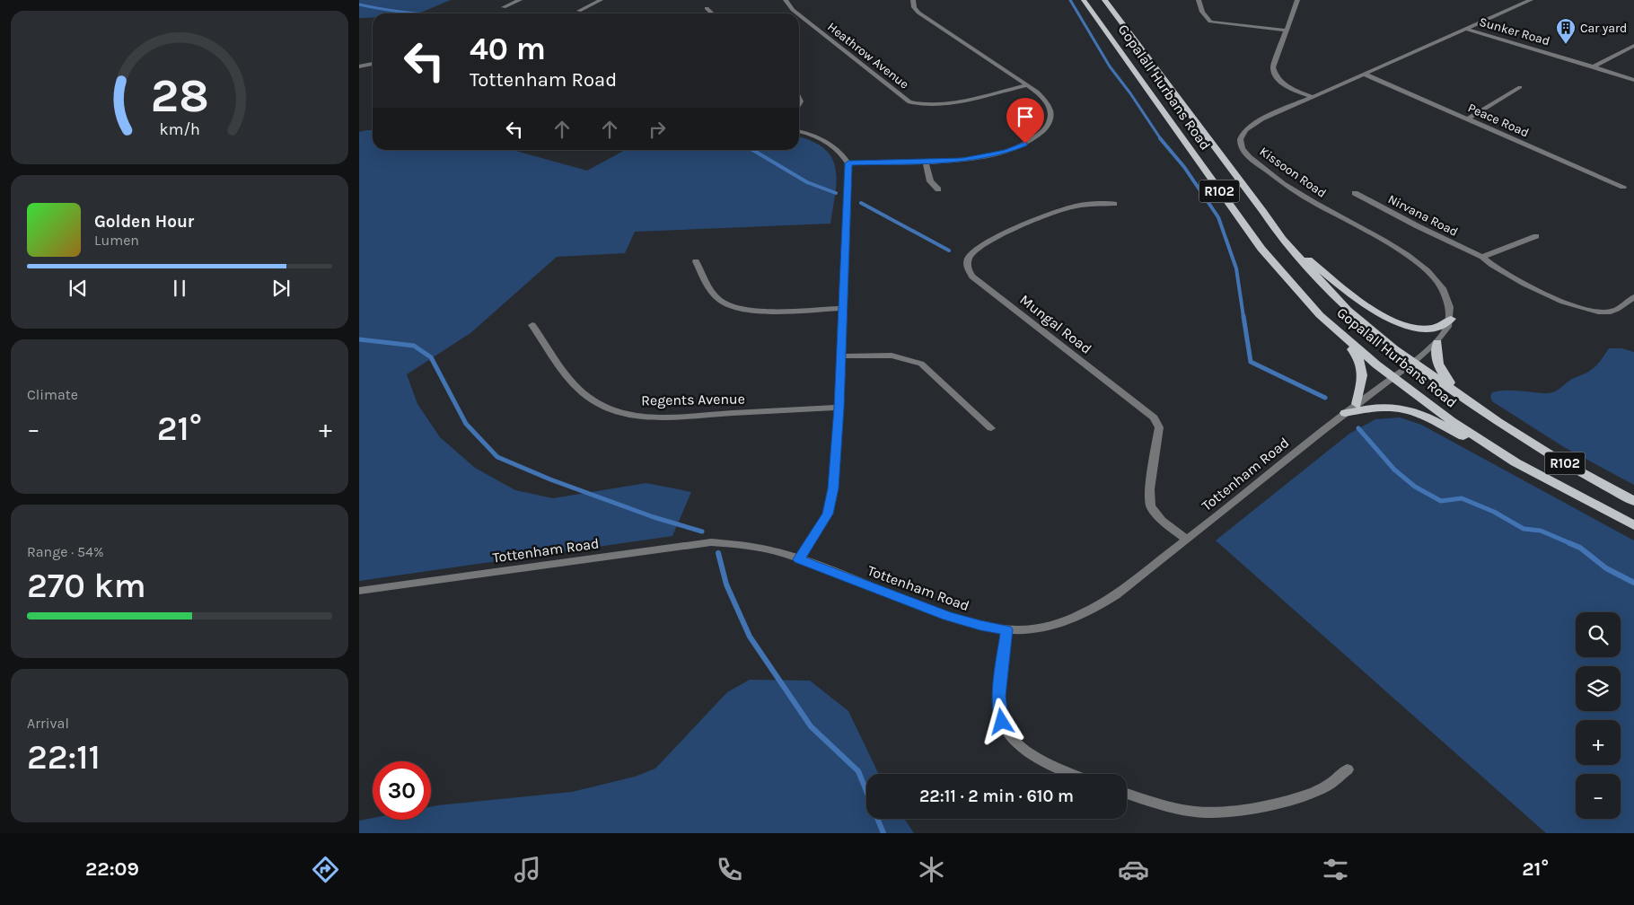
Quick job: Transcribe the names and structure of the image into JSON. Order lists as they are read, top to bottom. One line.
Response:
{"streets":{"main road":["Gopalall Hurbans Road","R102"],"street":["Sunker Road","Heathrow Avenue","Peace Road","Kissoon Road","Nirvana Road","Mungal Road","Regents Avenue","Tottenham Road"]},"crossings":[["Sunker Road","Kissoon Road"],["Gopalall Hurbans Road","Tottenham Road"],["Peace Road","Kissoon Road"],["Mungal Road","Tottenham Road"]],"places":{"building":["Car yard"]},"page":{"turn":["40 m","Tottenham Road"],"song":["Golden Hour","Lumen"],"tile":["Climate",["Range · 54%","270 km"],["Arrival","22:11"]],"heat":["−","21°","+"],"map_buttons":["+","−"],"limit":"30","trip":"22:11 · 2 min · 610 m","tabs":["22:09","21°"],"gauge":["28","km/h"]}}
